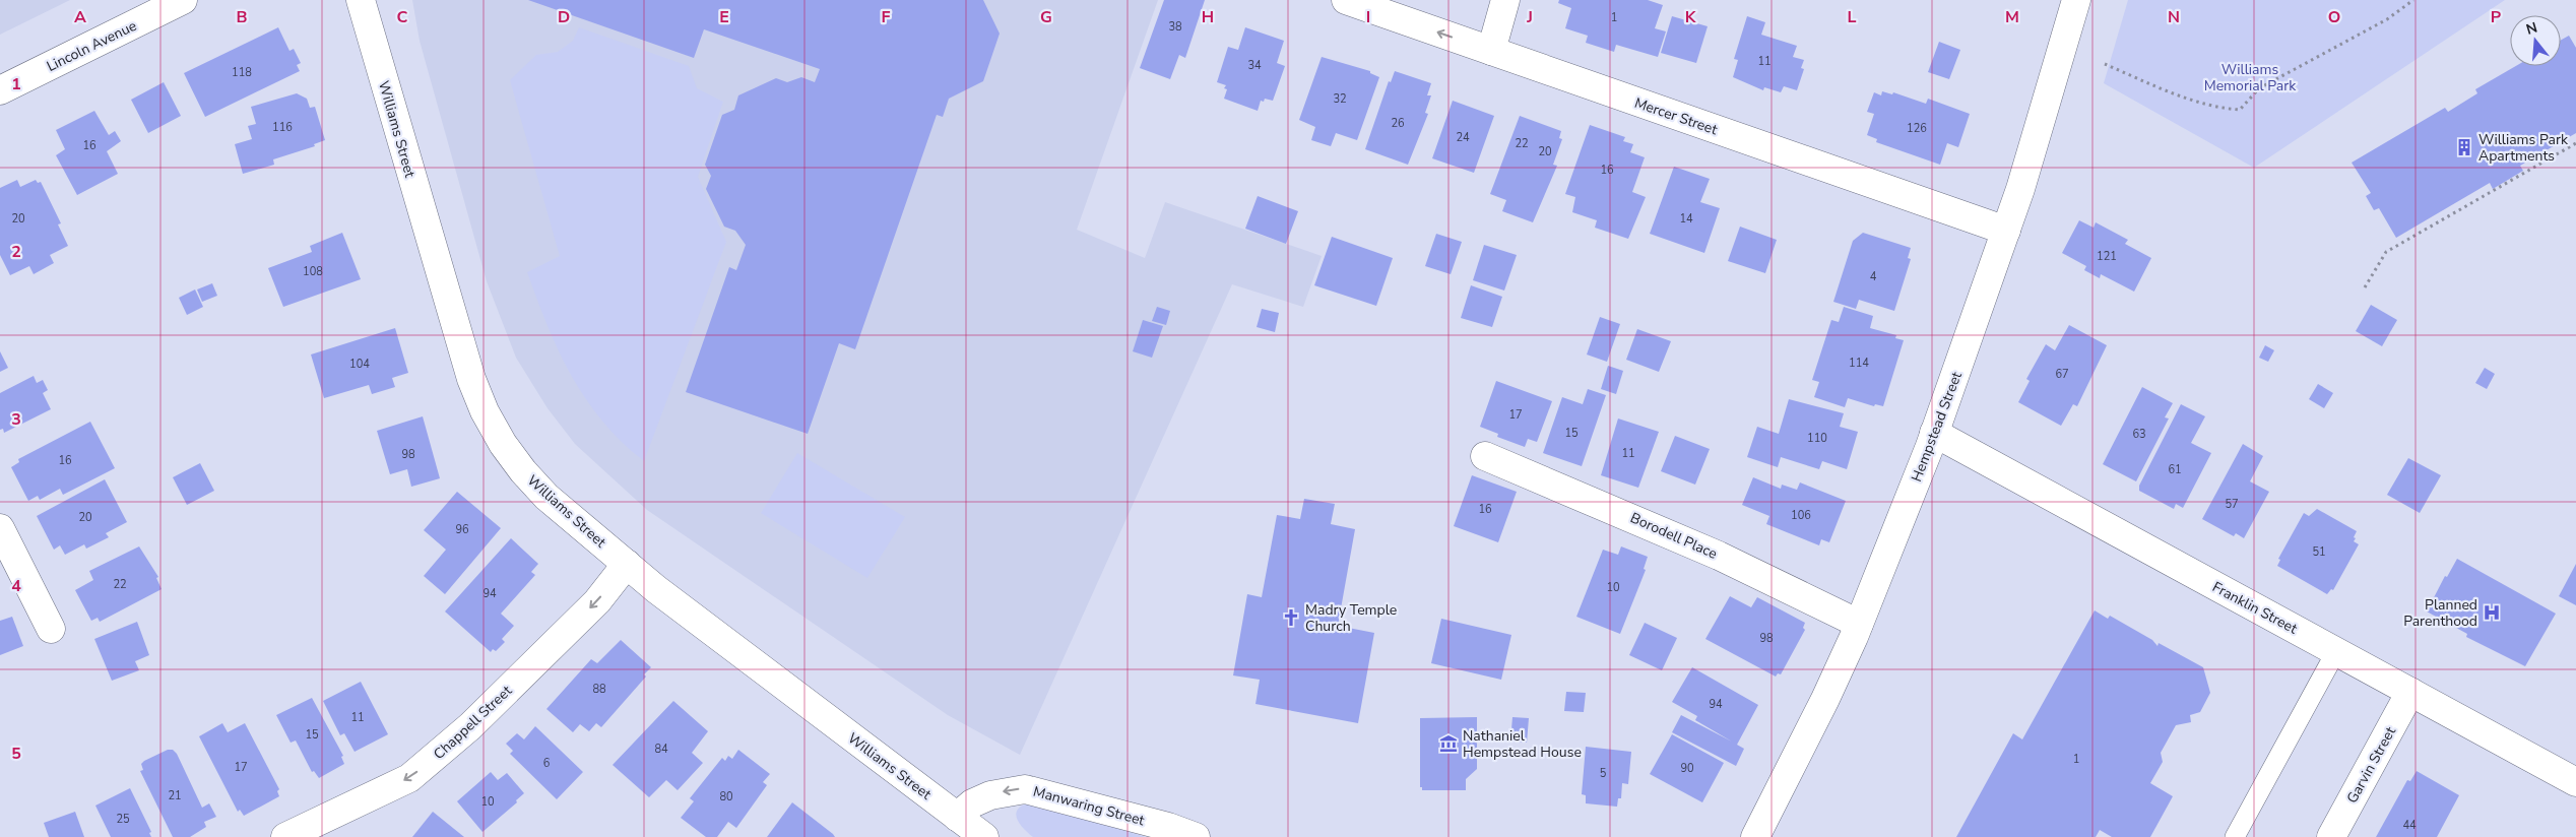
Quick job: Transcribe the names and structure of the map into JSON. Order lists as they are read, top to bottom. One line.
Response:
{"streets":{"street":["Lincoln Avenue","Mercer Street","Williams Street","Hempstead Street","Borodell Place","Franklin Street","Chappell Street","Garvin Street","Manwaring Street"]},"crossings":[["Mercer Street","Hempstead Street"],["Williams Street","Chappell Street"],["Williams Street","Manwaring Street"],["Hempstead Street","Borodell Place"],["Hempstead Street","Franklin Street"],["Franklin Street","Garvin Street"]],"one_way":["Chappell Street","Manwaring Street"],"parks":["Williams Memorial Park"],"places":{"building":["Williams Park Apartments"],"hospital":["Planned Parenthood"],"church":["Madry Temple Church"],"museum":["Nathaniel Hempstead House"]},"house_numbers":["1","38","11","34","118","32","26","116","126","24","22","16","20","16","20","14","121","108","4","114","104","67","17","15","63","110","11","98","16","61","57","16","106","20","96","51","22","10","94","98","88","94","11","15","84","1","6","17","90","5","21","80","10","25","44"],"north":"top","grid":{"columns":["A","B","C","D","E","F","G","H","I","J","K","L","M","N","O","P"],"rows":["1","2","3","4","5"]}}
